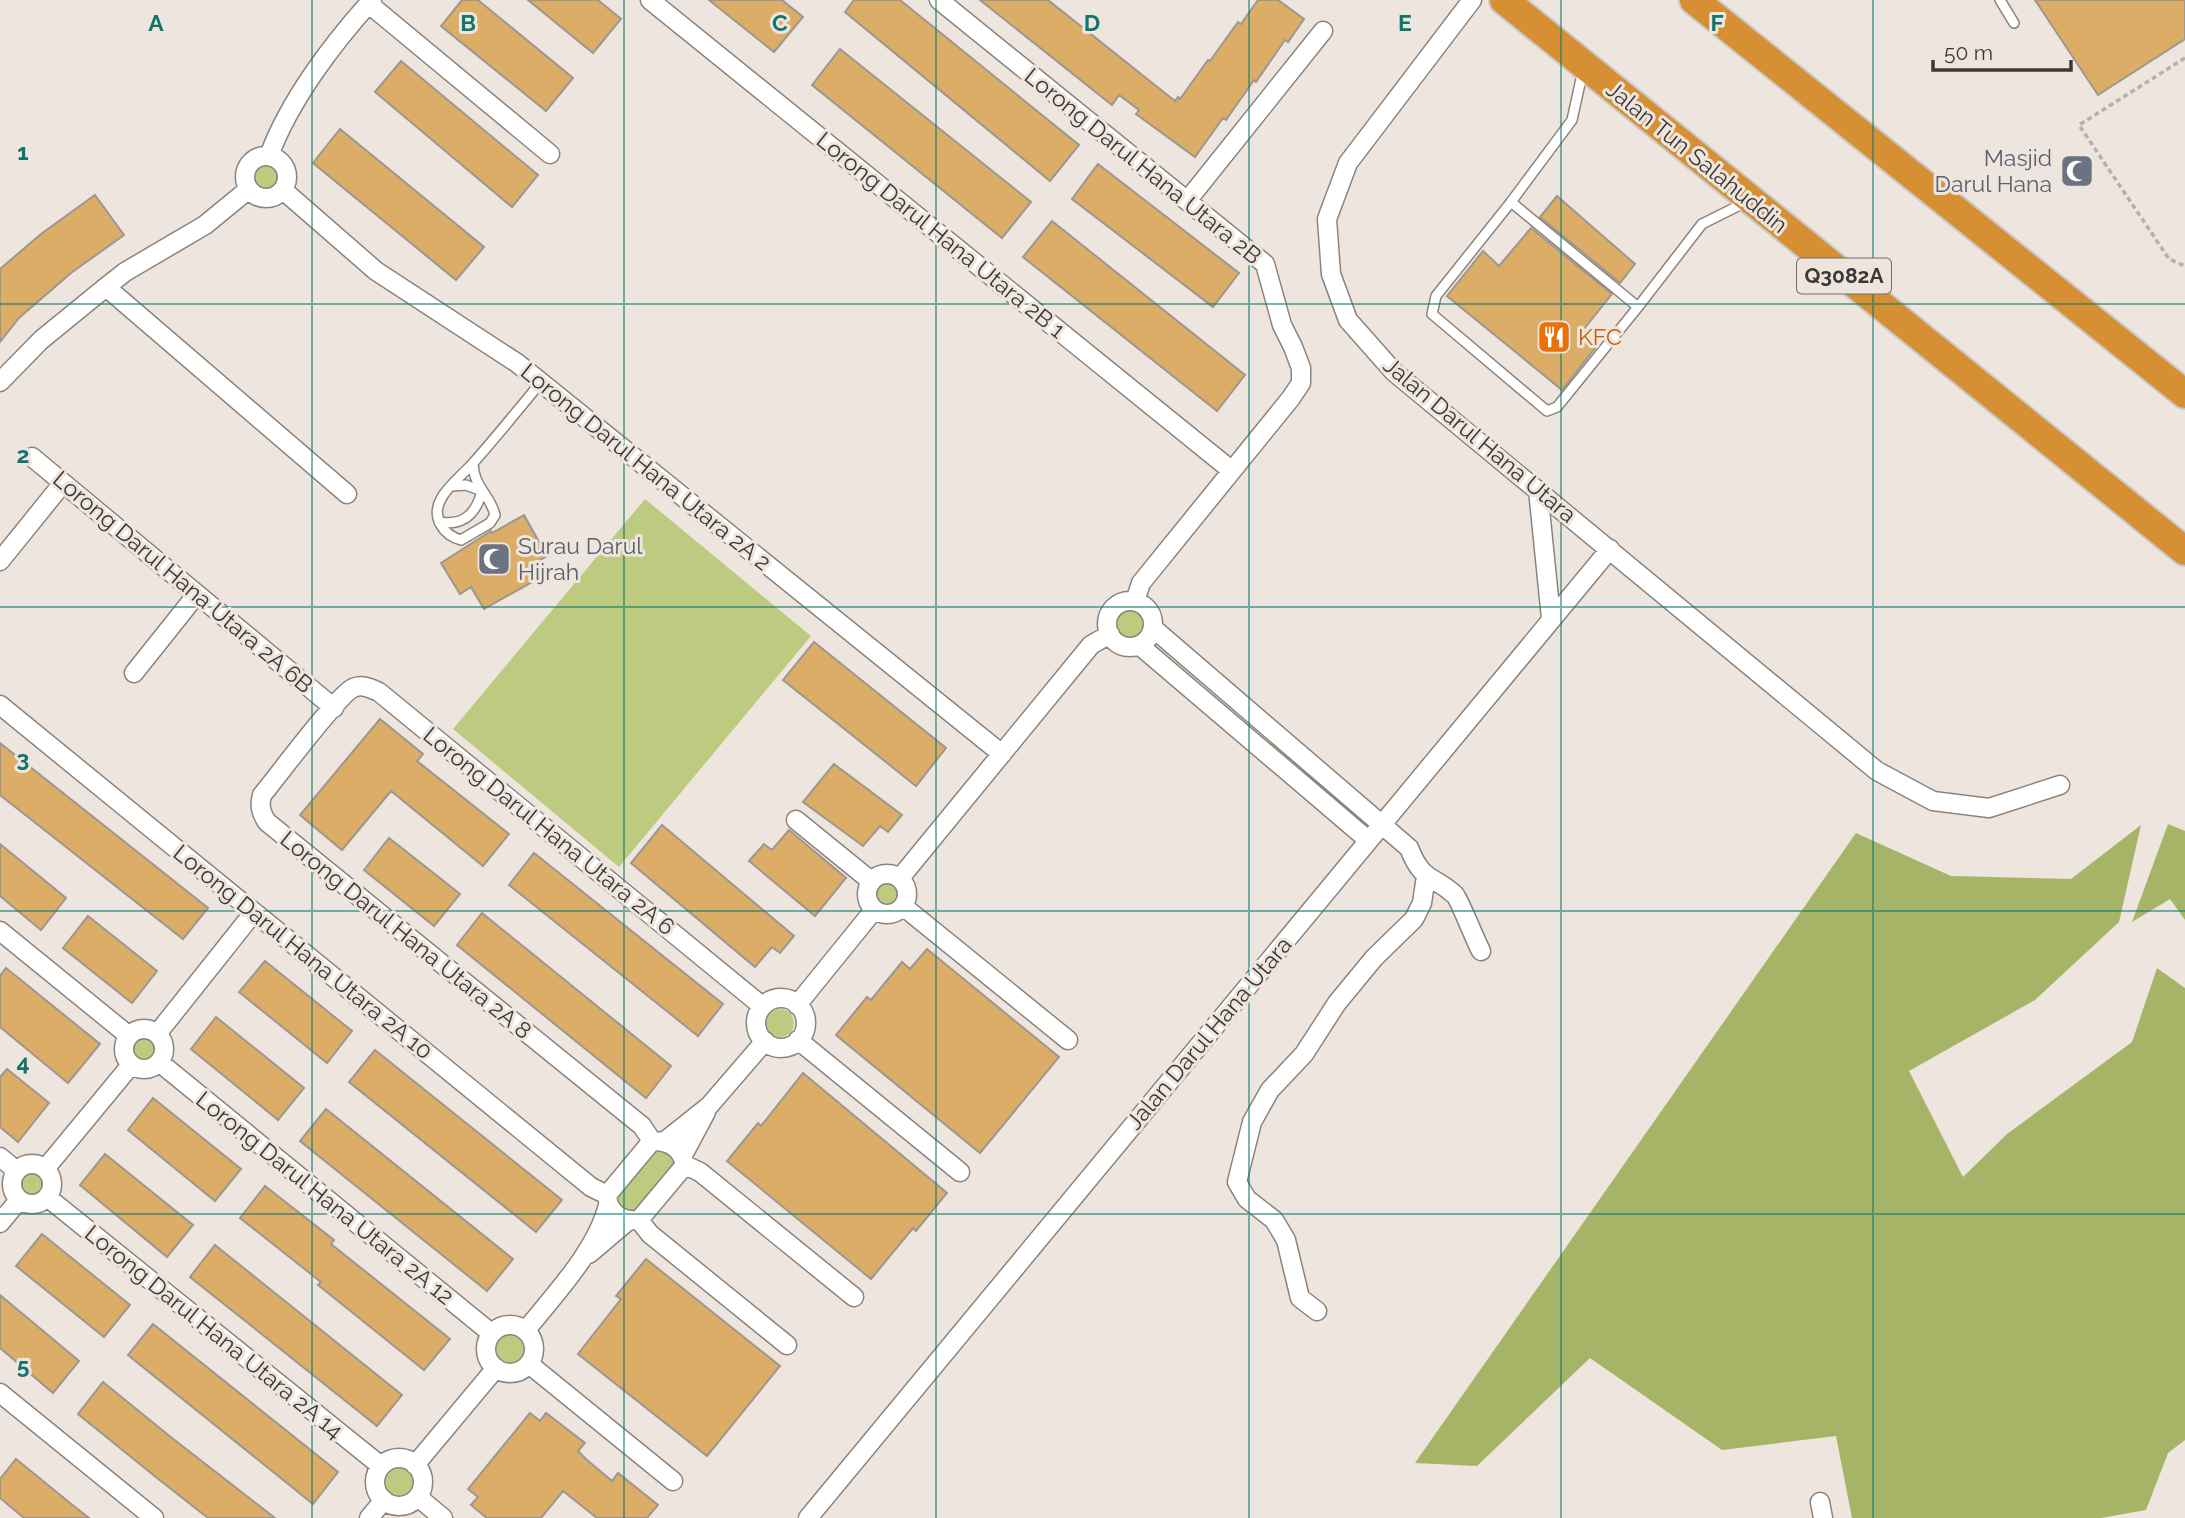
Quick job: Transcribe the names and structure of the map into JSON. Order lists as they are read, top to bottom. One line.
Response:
{"streets":{"highway":["Jalan Tun Salahuddin","Q3082A"],"street":["Lorong Darul Hana Utara 2B","Lorong Darul Hana Utara 2B 1","Jalan Darul Hana Utara","Lorong Darul Hana Utara 2A 2","Lorong Darul Hana Utara 2A 6B","Lorong Darul Hana Utara 2A 6","Lorong Darul Hana Utara 2A 8","Lorong Darul Hana Utara 2A 10","Lorong Darul Hana Utara 2A 12","Lorong Darul Hana Utara 2A 14"]},"crossings":[["Lorong Darul Hana Utara 2B","Lorong Darul Hana Utara 2B 1"],["Lorong Darul Hana Utara 2A 6B","Lorong Darul Hana Utara 2A 6"],["Lorong Darul Hana Utara 2A 6B","Lorong Darul Hana Utara 2A 8"],["Lorong Darul Hana Utara 2A 6","Lorong Darul Hana Utara 2A 8"]],"places":{"mosque":["Masjid Darul Hana","Surau Darul Hijrah"],"restaurant":["KFC"]},"scale_bar":"50 m","grid":{"columns":["A","B","C","D","E","F"],"rows":["1","2","3","4","5"]}}
